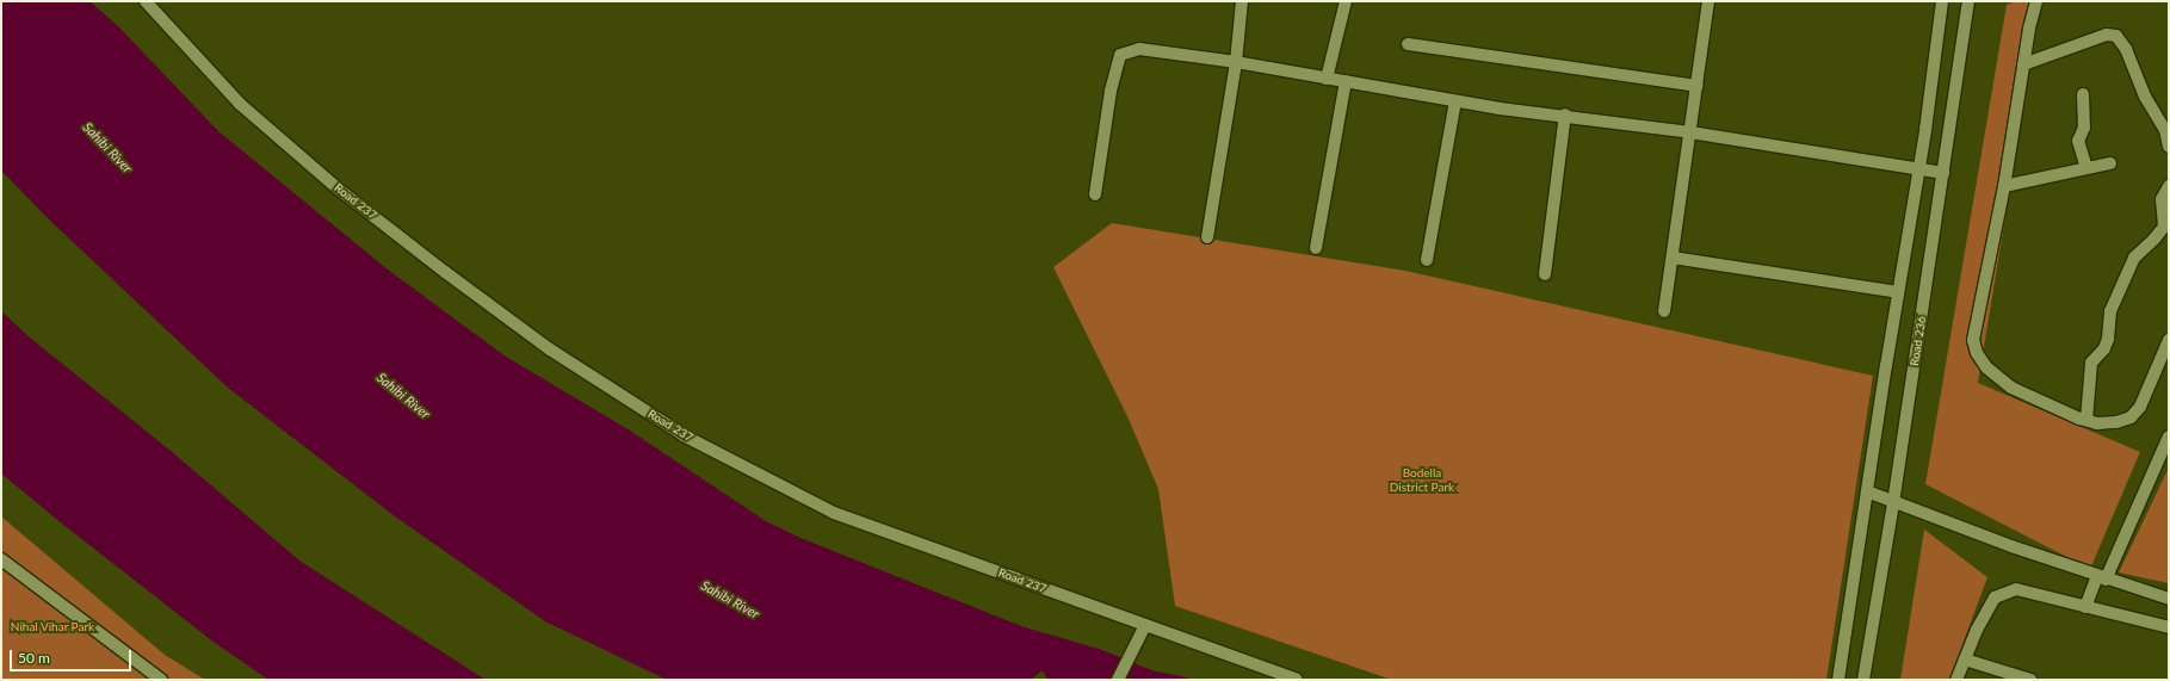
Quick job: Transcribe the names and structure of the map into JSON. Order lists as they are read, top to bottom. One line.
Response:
{"streets":{"street":["Road 237","Road 236"]},"water":["Sahibi River"],"parks":["Bodella District Park","Nihal Vihar Park"],"scale_bar":"50 m"}
